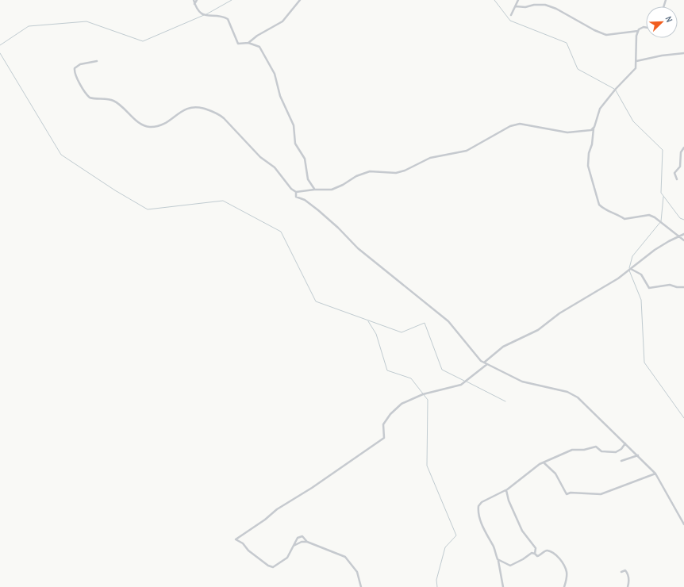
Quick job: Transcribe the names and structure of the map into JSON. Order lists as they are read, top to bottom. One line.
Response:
{"north":"top right"}
